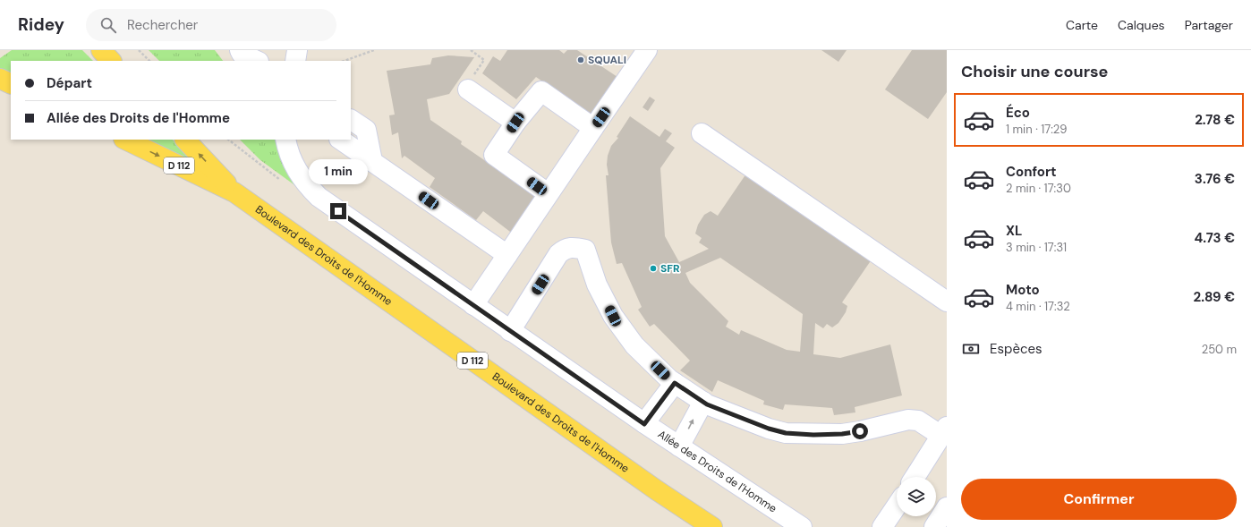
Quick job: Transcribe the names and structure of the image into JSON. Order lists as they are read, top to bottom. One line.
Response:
{"streets":{"main road":["D 112","Boulevard des Droits de l'Homme"],"street":["Allée des Droits de l'Homme"]},"places":["SQUALI","SFR"],"page":{"header":"Ridey","search":"Rechercher","nav":["Carte","Calques","Partager"],"heading":"Choisir une course","banner":["Départ","Allée des Droits de l'Homme"],"list":[{"name":"Éco","note":"1 min · 17:29","value":"2.78 €"},{"name":"Confort","note":"2 min · 17:30","value":"3.76 €"},{"name":"XL","note":"3 min · 17:31","value":"4.73 €"},{"name":"Moto","note":"4 min · 17:32","value":"2.89 €"}],"bubble":"1 min","pay":["Espèces","250 m"],"buttons":"Confirmer"}}
